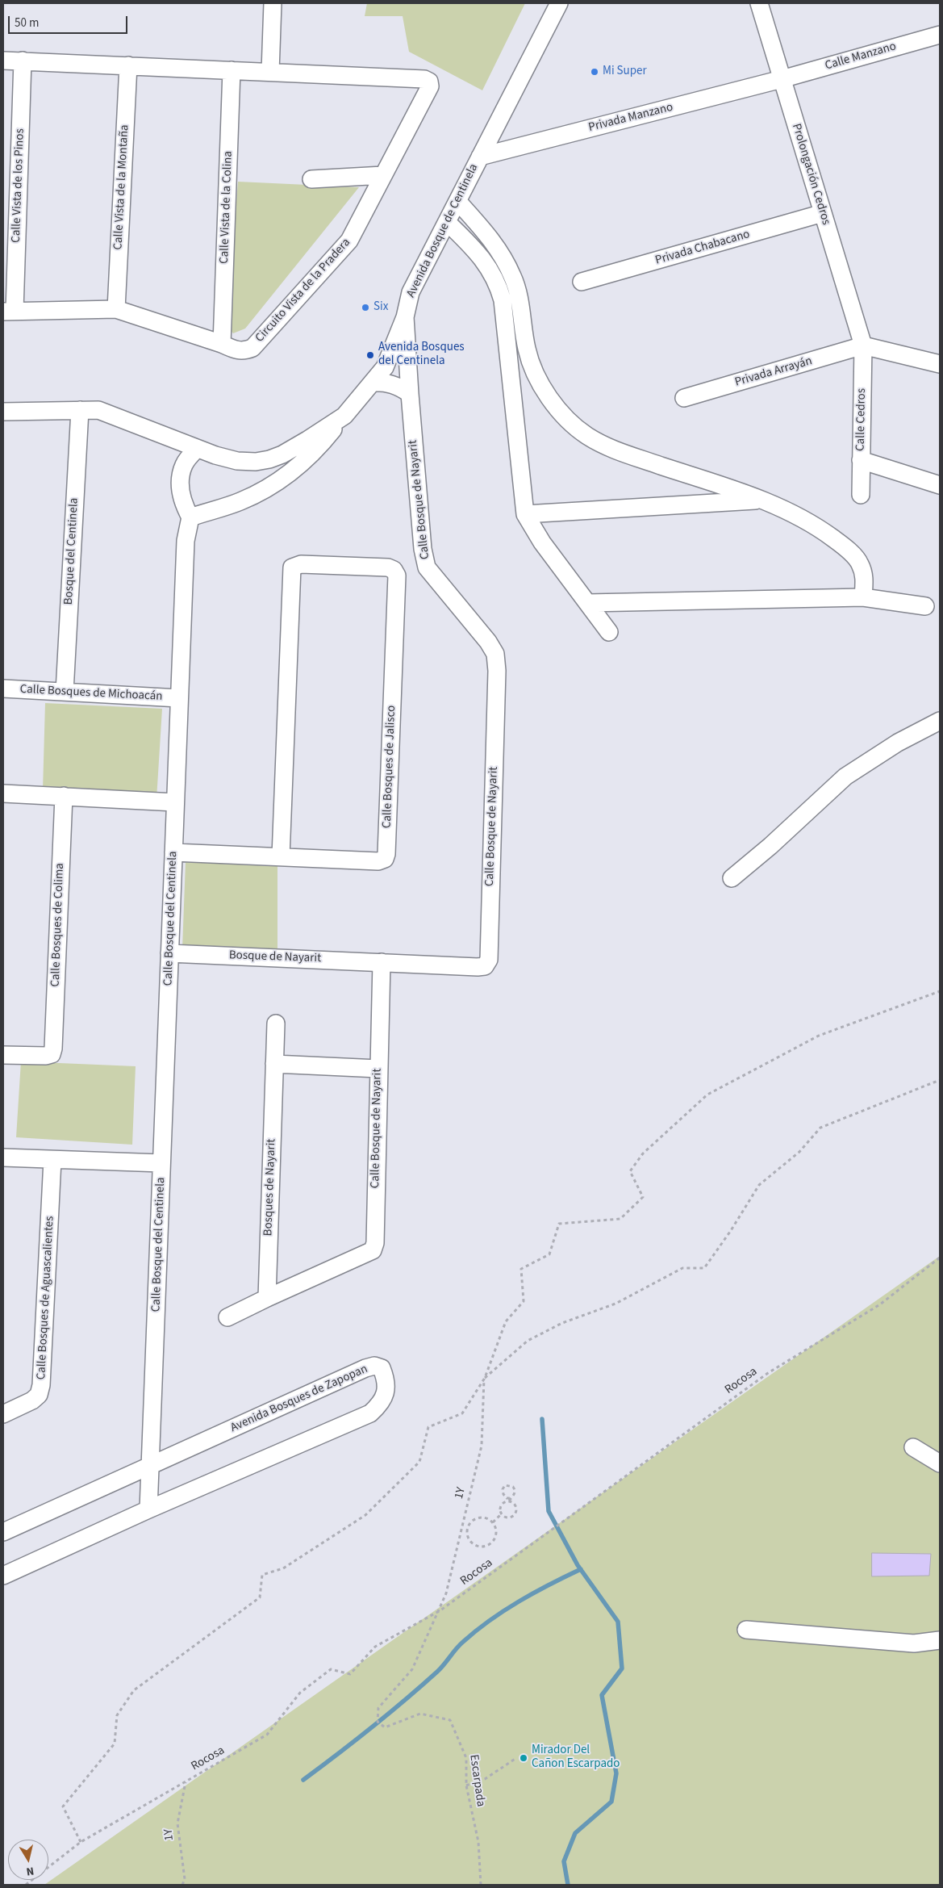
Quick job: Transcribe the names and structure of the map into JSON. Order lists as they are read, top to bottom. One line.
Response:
{"streets":{"street":["Calle Manzano","Privada Manzano","Prolongación Cedros","Calle Vista de los Pinos","Calle Vista de la Montaña","Calle Vista de la Colina","Avenida Bosque de Centinela","Privada Chabacano","Circuito Vista de la Pradera","Privada Arrayán","Calle Cedros","Calle Bosque de Nayarit","Bosque del Centinela","Calle Bosques de Michoacán","Calle Bosques de Jalisco","Calle Bosque del Centinela","Calle Bosques de Colima","Bosque de Nayarit","Bosques de Nayarit","Calle Bosques de Aguascalientes","Avenida Bosques de Zapopan"],"path":["Rocosa","1Y","Escarpada"]},"crossings":[["Calle Manzano","Privada Manzano"],["Calle Manzano","Prolongación Cedros"],["Privada Manzano","Prolongación Cedros"],["Privada Manzano","Avenida Bosque de Centinela"],["Prolongación Cedros","Privada Chabacano"],["Prolongación Cedros","Privada Arrayán"],["Prolongación Cedros","Calle Cedros"],["Calle Vista de los Pinos","Circuito Vista de la Pradera"],["Calle Vista de la Montaña","Circuito Vista de la Pradera"],["Calle Vista de la Colina","Circuito Vista de la Pradera"],["Avenida Bosque de Centinela","Calle Bosque de Nayarit"],["Avenida Bosque de Centinela","Bosque del Centinela"],["Privada Arrayán","Calle Cedros"],["Calle Bosque de Nayarit","Bosque de Nayarit"],["Calle Bosque de Nayarit","Bosques de Nayarit"],["Bosque del Centinela","Calle Bosques de Michoacán"],["Calle Bosques de Michoacán","Calle Bosque del Centinela"],["Calle Bosques de Jalisco","Calle Bosque del Centinela"],["Calle Bosque del Centinela","Bosque de Nayarit"],["Calle Bosque del Centinela","Avenida Bosques de Zapopan"],["Rocosa","1Y"],["Rocosa","Escarpada"],["1Y","Escarpada"]],"places":["Mi Super","Six","Avenida Bosques del Centinela","Mirador Del Cañon Escarpado"],"scale_bar":"50 m","north":"bottom"}
